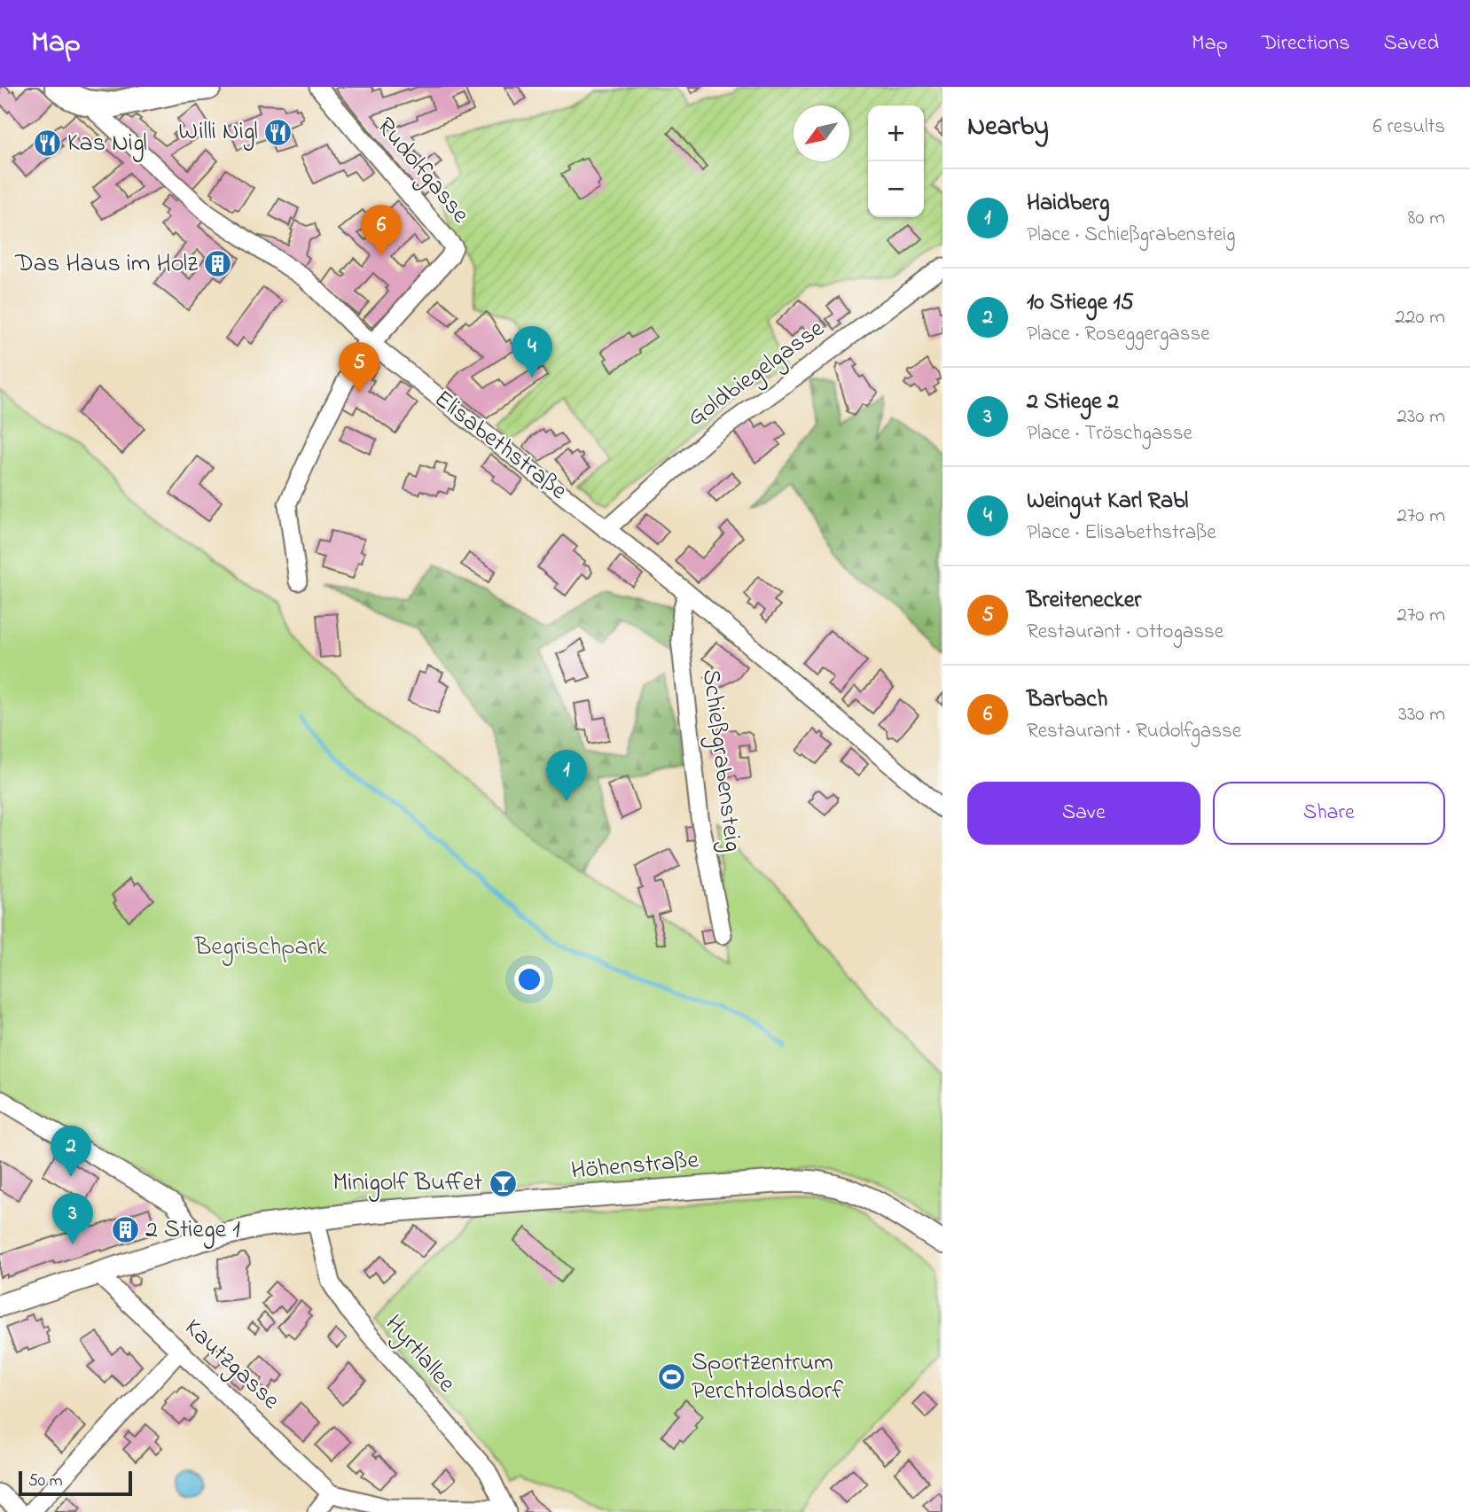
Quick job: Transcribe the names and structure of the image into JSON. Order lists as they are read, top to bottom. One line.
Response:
{"streets":{"main road":["Elisabethstraße"],"street":["Rudolfgasse","Goldbiegelgasse","Schießgrabensteig","Höhenstraße","Hyrtlallee","Kautzgasse"]},"crossings":[["Rudolfgasse","Elisabethstraße"],["Goldbiegelgasse","Elisabethstraße"],["Elisabethstraße","Schießgrabensteig"],["Höhenstraße","Hyrtlallee"],["Höhenstraße","Kautzgasse"]],"parks":["Begrischpark"],"places":{"restaurant":["Willi Nigl","Kas Nigl"],"building":["Das Haus im Holz","2 Stiege 1"],"bar":["Minigolf Buffet"],"sports":["Sportzentrum Perchtoldsdorf"]},"scale_bar":"50 m","north":"bottom left","page":{"header":"Map","nav":["Map","Directions","Saved"],"heading":["Nearby","6 results"],"map_buttons":["+","−"],"list":[{"mark":"1","name":"Haidberg","note":"Place · Schießgrabensteig","value":"80 m"},{"mark":"2","name":"10 Stiege 15","note":"Place · Roseggergasse","value":"220 m"},{"mark":"3","name":"2 Stiege 2","note":"Place · Tröschgasse","value":"230 m"},{"mark":"4","name":"Weingut Karl Rabl","note":"Place · Elisabethstraße","value":"270 m"},{"mark":"5","name":"Breitenecker","note":"Restaurant · Ottogasse","value":"270 m"},{"mark":"6","name":"Barbach","note":"Restaurant · Rudolfgasse","value":"330 m"}],"pins":["6","4","5","1","2","3"],"buttons":["Save","Share"],"scale":"50 m"}}
